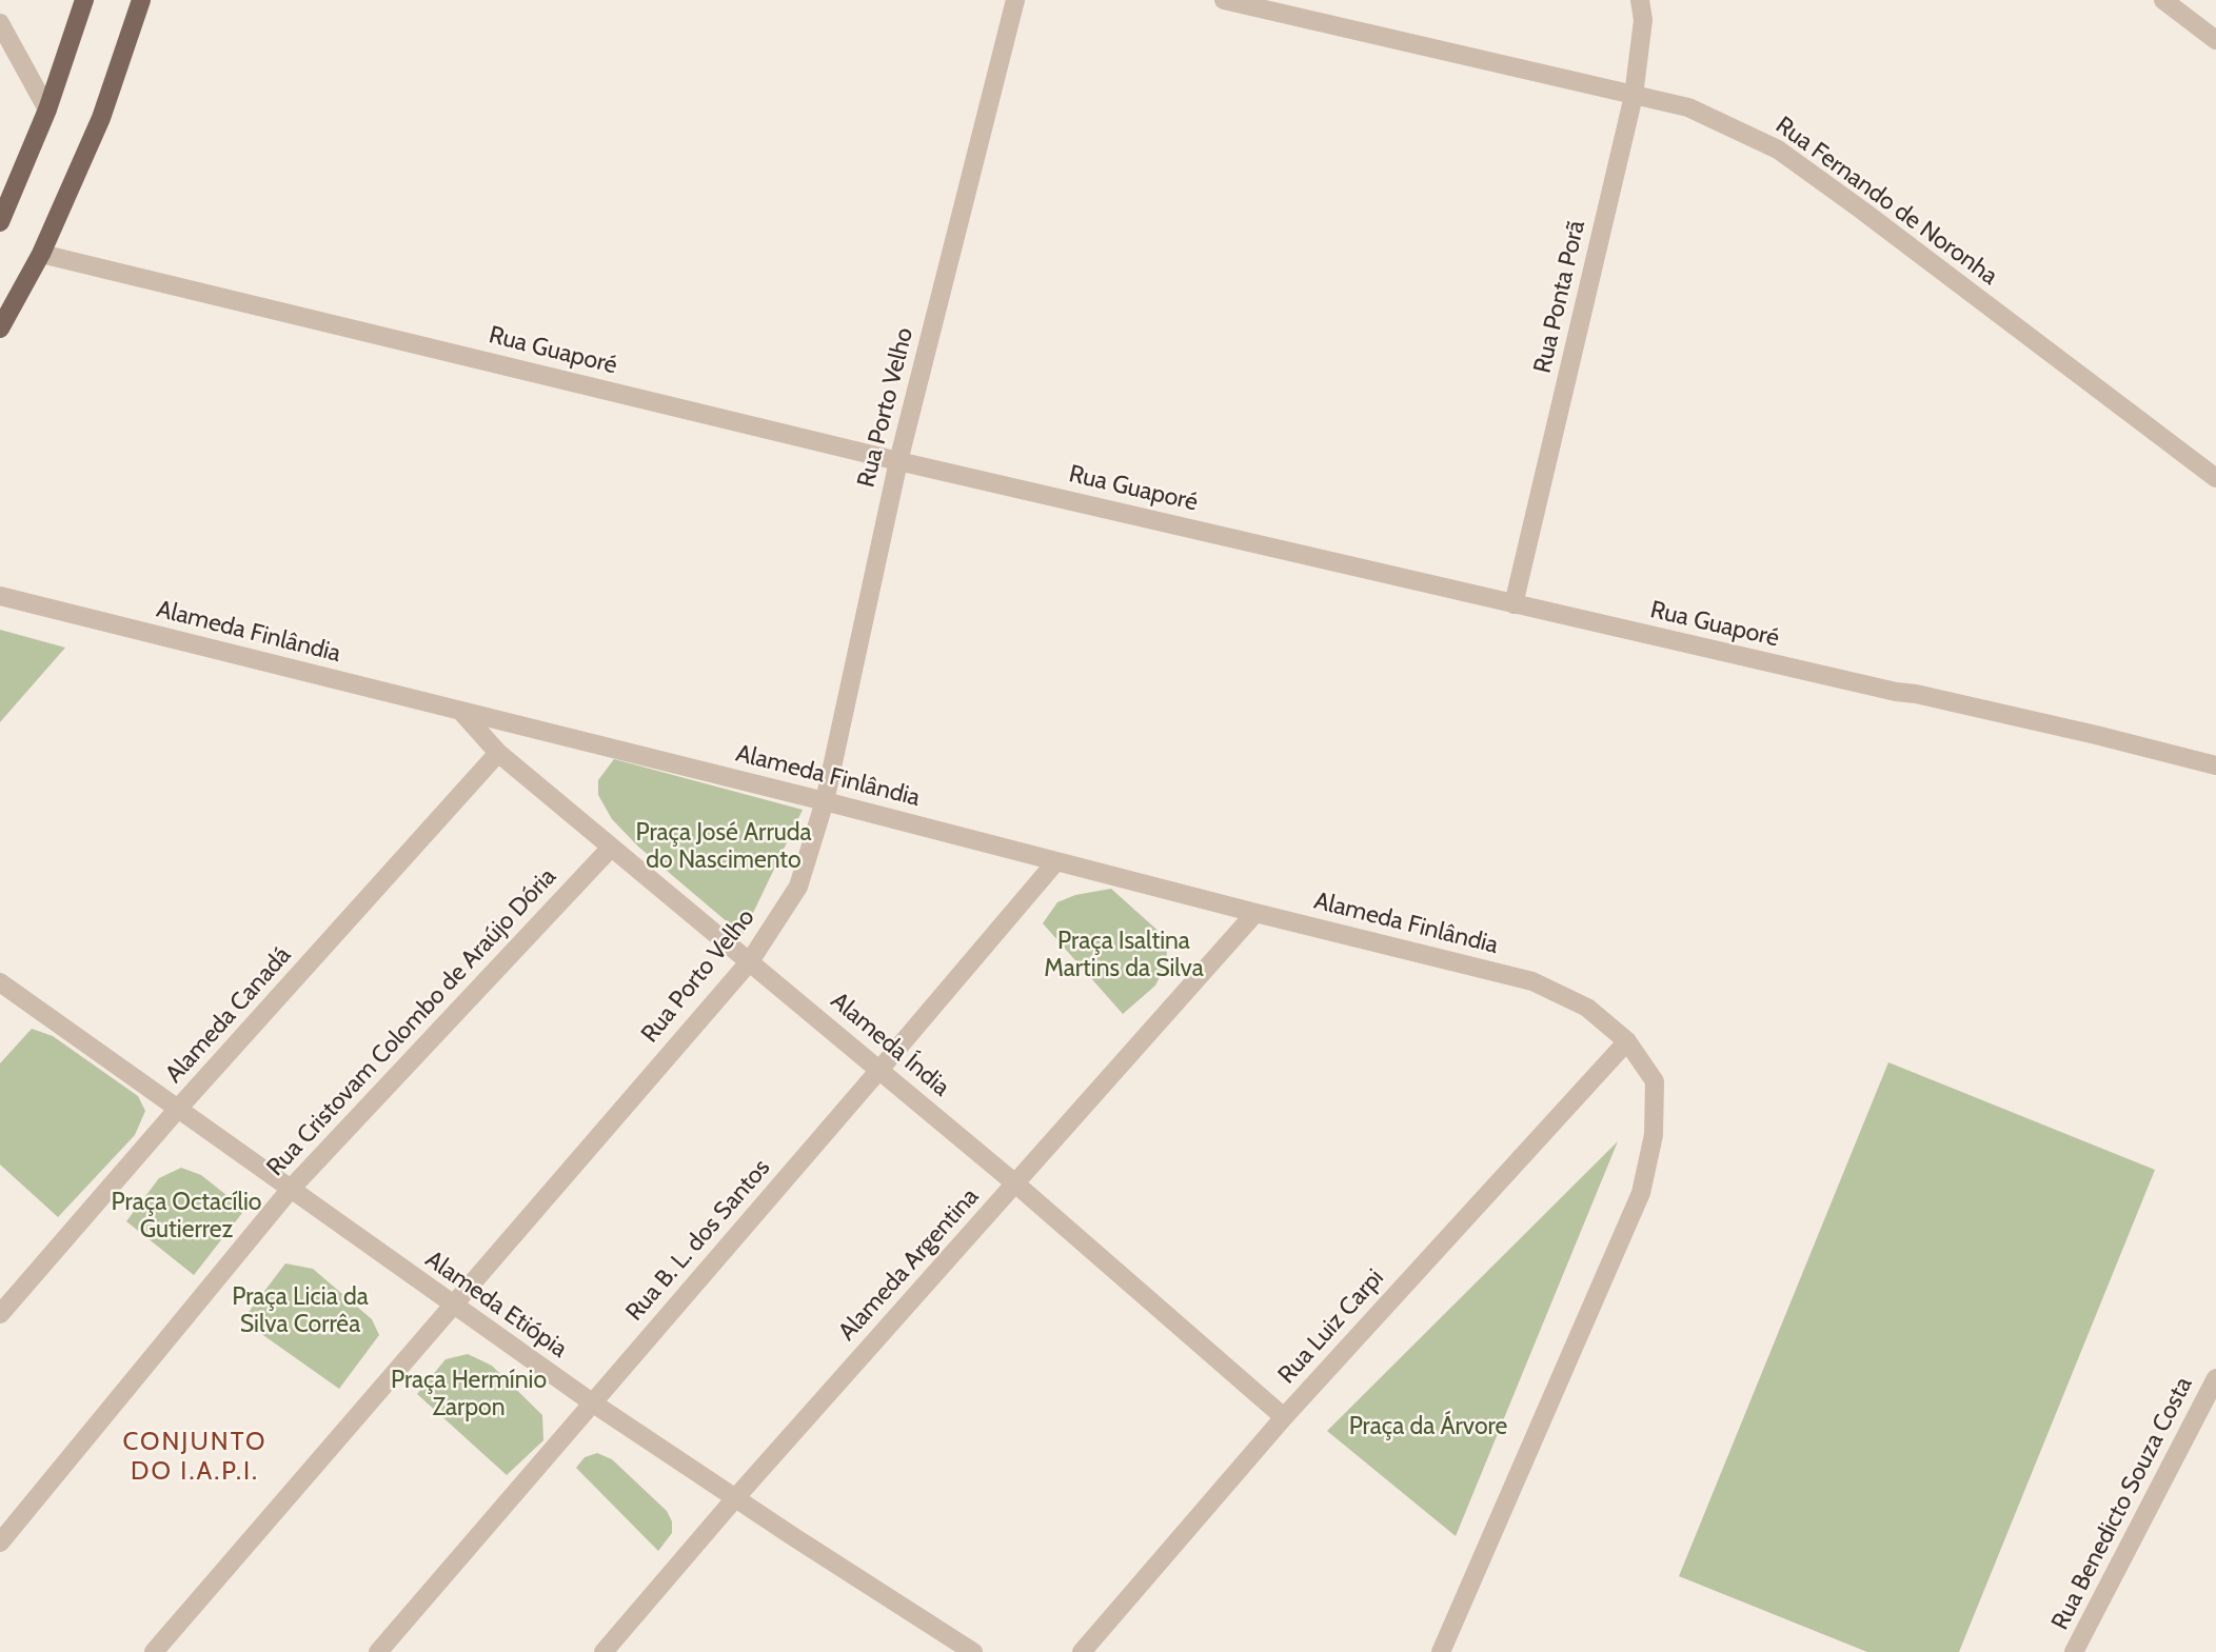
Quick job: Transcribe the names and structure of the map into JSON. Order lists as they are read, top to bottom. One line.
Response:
{"streets":{"street":["Rua Fernando de Noronha","Rua Ponta Porã","Rua Guaporé","Rua Porto Velho","Alameda Finlândia","Alameda Canadá","Rua Cristovam Colombo de Araújo Dória","Alameda Índia","Rua B. L. dos Santos","Alameda Argentina","Alameda Etiópia","Rua Luiz Carpi","Rua Benedicto Souza Costa"]},"crossings":[["Rua Fernando de Noronha","Rua Ponta Porã"],["Rua Ponta Porã","Rua Guaporé"],["Rua Guaporé","Rua Porto Velho"],["Rua Porto Velho","Alameda Finlândia"],["Rua Porto Velho","Alameda Índia"],["Rua Porto Velho","Alameda Etiópia"],["Alameda Finlândia","Alameda Índia"],["Alameda Finlândia","Rua B. L. dos Santos"],["Alameda Finlândia","Alameda Argentina"],["Alameda Finlândia","Rua Luiz Carpi"],["Alameda Canadá","Alameda Índia"],["Alameda Canadá","Alameda Etiópia"],["Rua Cristovam Colombo de Araújo Dória","Alameda Índia"],["Rua Cristovam Colombo de Araújo Dória","Alameda Etiópia"],["Alameda Índia","Rua B. L. dos Santos"],["Alameda Índia","Alameda Argentina"],["Alameda Índia","Rua Luiz Carpi"],["Rua B. L. dos Santos","Alameda Etiópia"],["Alameda Argentina","Alameda Etiópia"]],"districts":["CONJUNTO DO I.A.P.I."],"parks":["Praça José Arruda do Nascimento","Praça Isaltina Martins da Silva","Praça Octacílio Gutierrez","Praça Licia da Silva Corrêa","Praça Hermínio Zarpon","Praça da Árvore"]}
